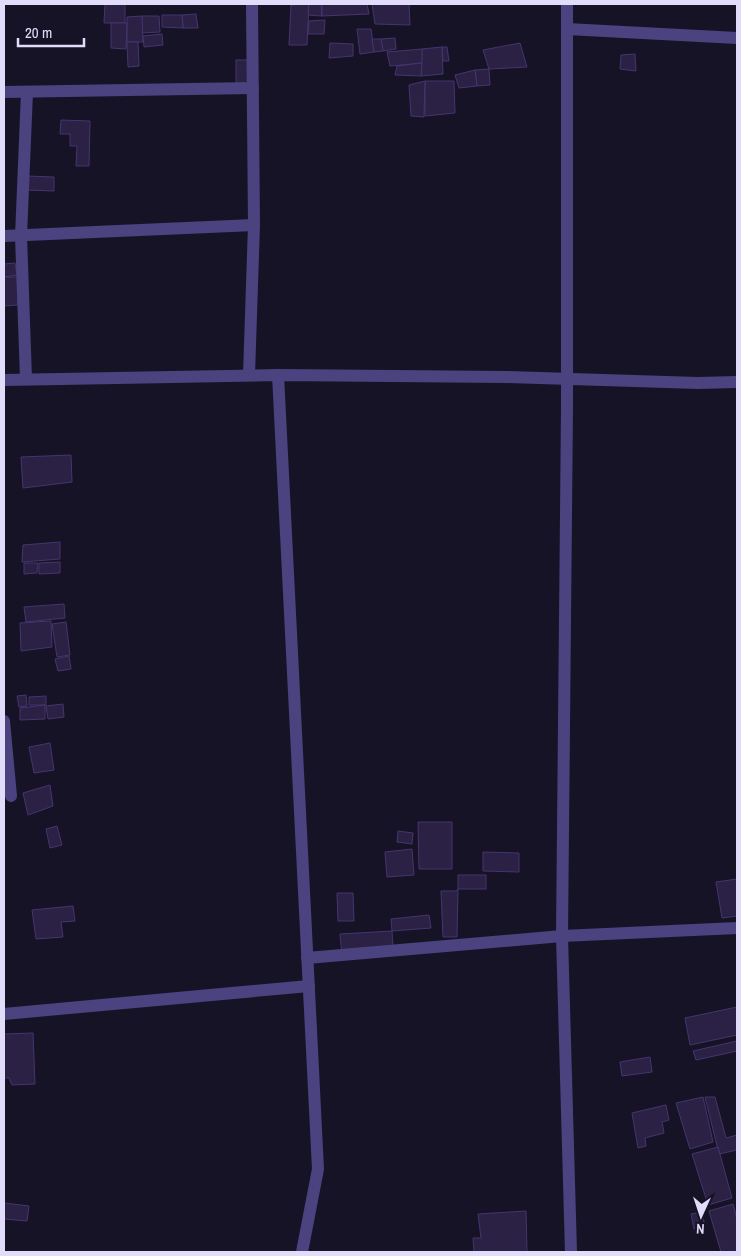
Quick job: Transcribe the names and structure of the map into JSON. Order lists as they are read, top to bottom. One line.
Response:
{"scale_bar":"20 m","north":"bottom"}
